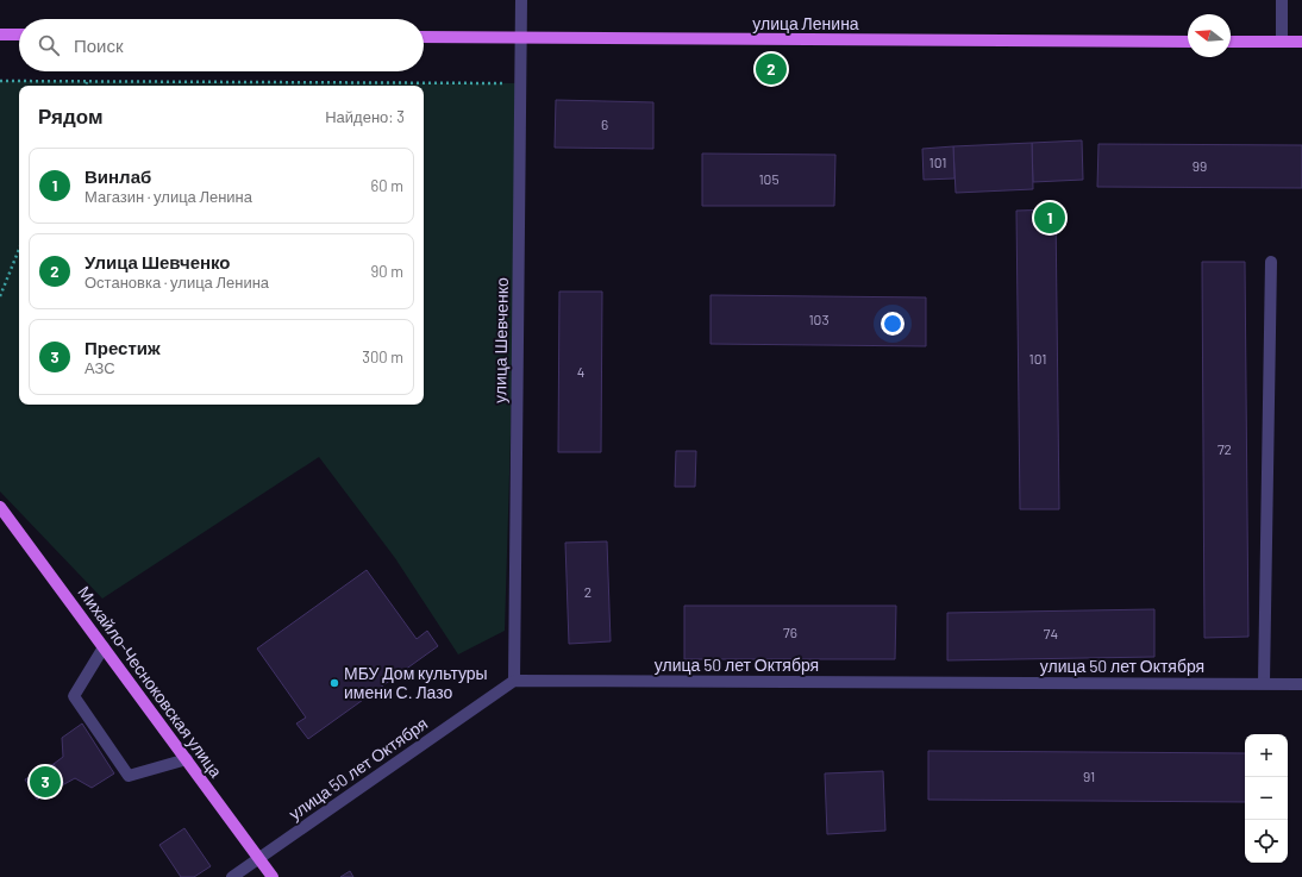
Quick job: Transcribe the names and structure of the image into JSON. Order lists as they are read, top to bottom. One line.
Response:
{"streets":{"main road":["улица Ленина","Михайло-Чесноковская улица"],"street":["улица Шевченко","улица 50 лет Октября"]},"crossings":[["улица Ленина","улица Шевченко"],["улица Шевченко","улица 50 лет Октября"],["улица 50 лет Октября","Михайло-Чесноковская улица"]],"places":["МБУ Дом культуры имени С. Лазо"],"house_numbers":["6","101","99","105","103","101","4","72","2","76","74","91"],"north":"left","page":{"search":"Поиск","pins":["2","1","3"],"heading":["Рядом","Найдено: 3"],"list":[{"mark":"1","name":"Винлаб","note":"Магазин · улица Ленина","value":"60 m"},{"mark":"2","name":"Улица Шевченко","note":"Остановка · улица Ленина","value":"90 m"},{"mark":"3","name":"Престиж","note":"АЗС","value":"300 m"}],"map_buttons":["+","−"]}}
